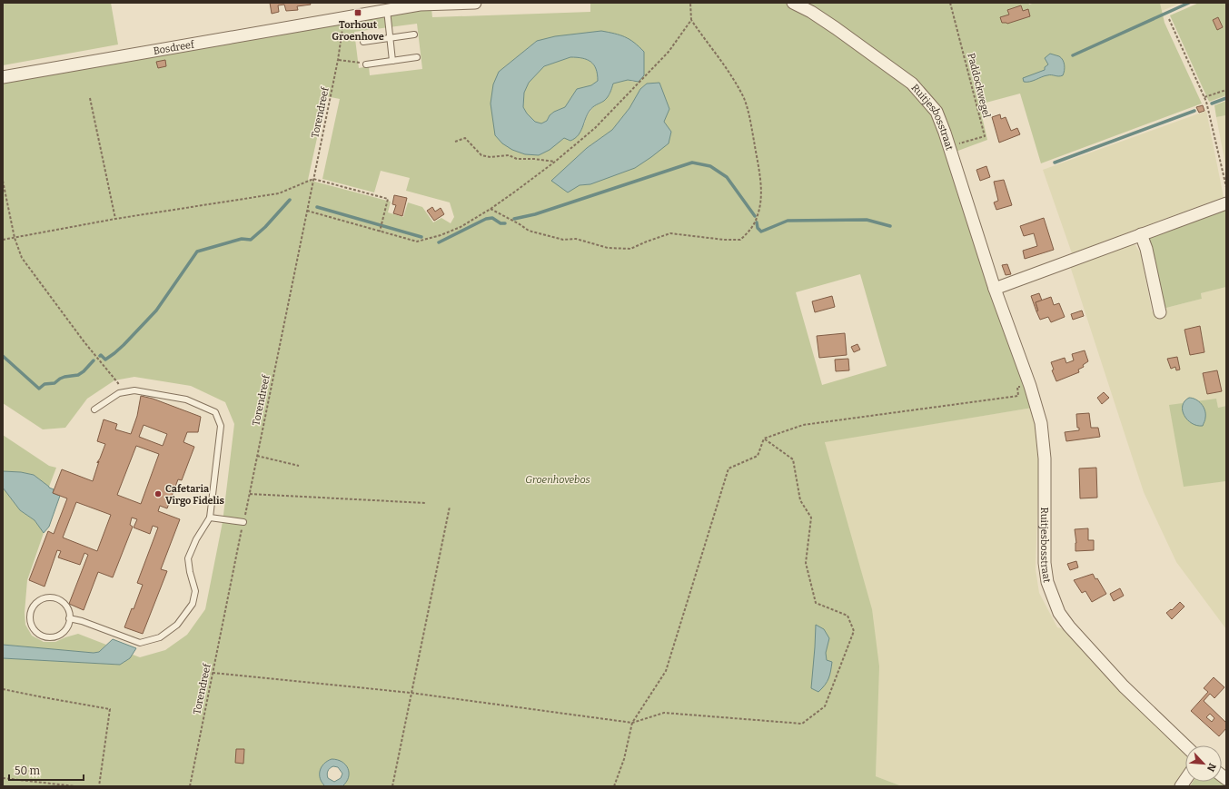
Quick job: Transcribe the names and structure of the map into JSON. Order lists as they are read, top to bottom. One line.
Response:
{"streets":{"street":["Bosdreef","Ruitjesbosstraat"],"path":["Paddockwegel","Torendreef"]},"crossings":[["Bosdreef","Torendreef"],["Paddockwegel","Ruitjesbosstraat"]],"parks":["Groenhovebos"],"places":{"transit":["Torhout Groenhove"],"other":["Cafetaria Virgo Fidelis"]},"scale_bar":"50 m","north":"bottom right"}
